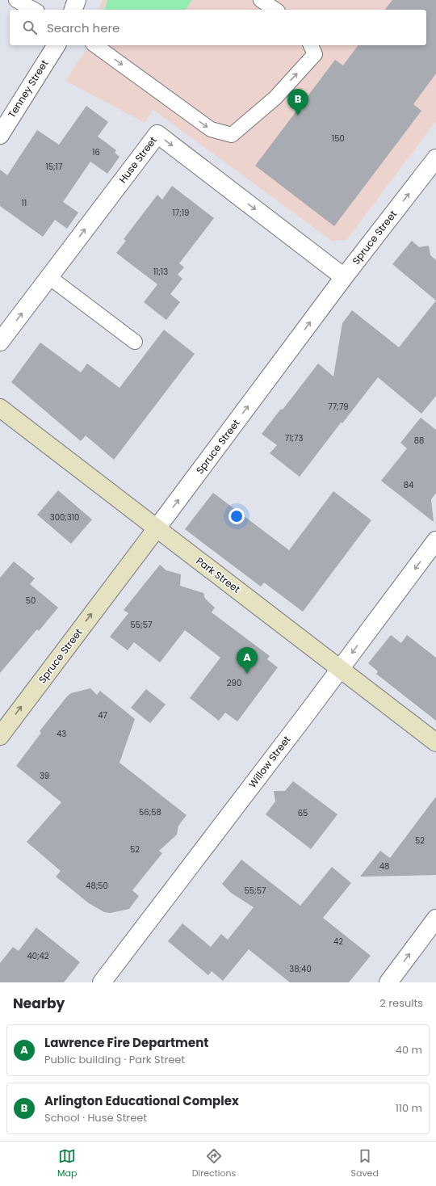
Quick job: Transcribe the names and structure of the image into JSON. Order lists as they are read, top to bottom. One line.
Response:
{"streets":{"main road":["Spruce Street","Park Street"],"street":["Tenney Street","Huse Street","Willow Street"]},"crossings":[["Huse Street","Spruce Street"],["Spruce Street","Park Street"],["Park Street","Willow Street"]],"one_way":["Spruce Street"],"house_numbers":["150","16","15;17","11","17;19","11;13","77;79","71;73","88","84","300;310","50","55;57","290","47","43","39","56;58","65","52","52","48","48;50","55;57","42","40;42","38;40"],"page":{"search":"Search here","pins":["B","A"],"heading":["Nearby","2 results"],"list":[{"mark":"A","name":"Lawrence Fire Department","note":"Public building · Park Street","value":"40 m"},{"mark":"B","name":"Arlington Educational Complex","note":"School · Huse Street","value":"110 m"}],"nav":["Map","Directions","Saved"]}}
